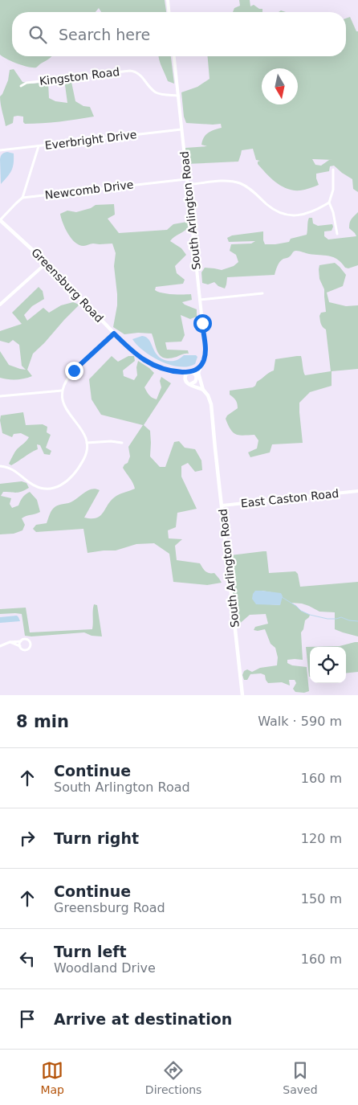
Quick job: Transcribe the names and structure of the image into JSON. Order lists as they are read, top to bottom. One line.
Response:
{"streets":{"main road":["South Arlington Road","Greensburg Road"],"street":["Kingston Road","Everbright Drive","Newcomb Drive","East Caston Road"]},"crossings":[["Kingston Road","South Arlington Road"],["Everbright Drive","South Arlington Road"],["Newcomb Drive","South Arlington Road"],["South Arlington Road","East Caston Road"]],"north":"bottom","page":{"search":"Search here","heading":["8 min","Walk · 590 m"],"list":[["Continue","South Arlington Road","160 m"],["Turn right","120 m"],["Continue","Greensburg Road","150 m"],["Turn left","Woodland Drive","160 m"],"Arrive at destination"],"nav":["Map","Directions","Saved"]}}
